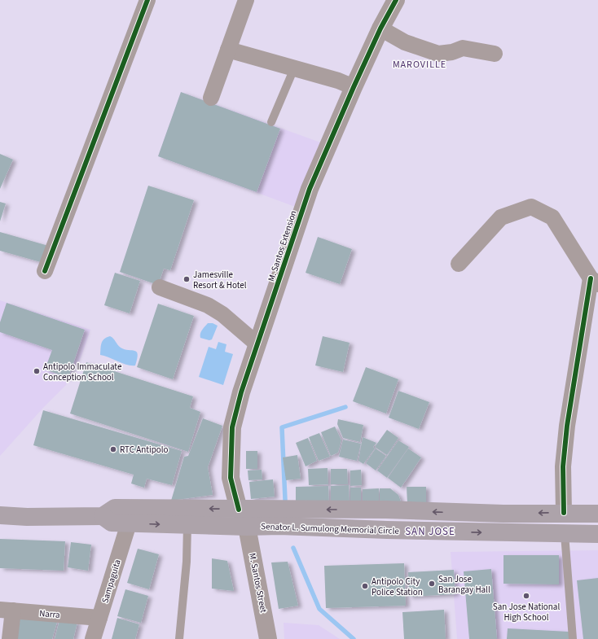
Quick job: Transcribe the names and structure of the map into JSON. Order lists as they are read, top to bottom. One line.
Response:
{"streets":{"main road":["Senator L. Sumulong Memorial Circle"],"street":["M. Santos Extension","Sampaguita","M. Santos Street","Narra"]},"crossings":[["M. Santos Extension","Senator L. Sumulong Memorial Circle"],["Senator L. Sumulong Memorial Circle","Sampaguita"],["Senator L. Sumulong Memorial Circle","M. Santos Street"],["Sampaguita","Narra"]],"districts":["MAROVILLE","SAN JOSE"],"places":["Jamesville Resort & Hotel","Antipolo Immaculate Conception School","RTC Antipolo","San Jose Barangay Hall","Antipolo City Police Station","San Jose National High School"]}
